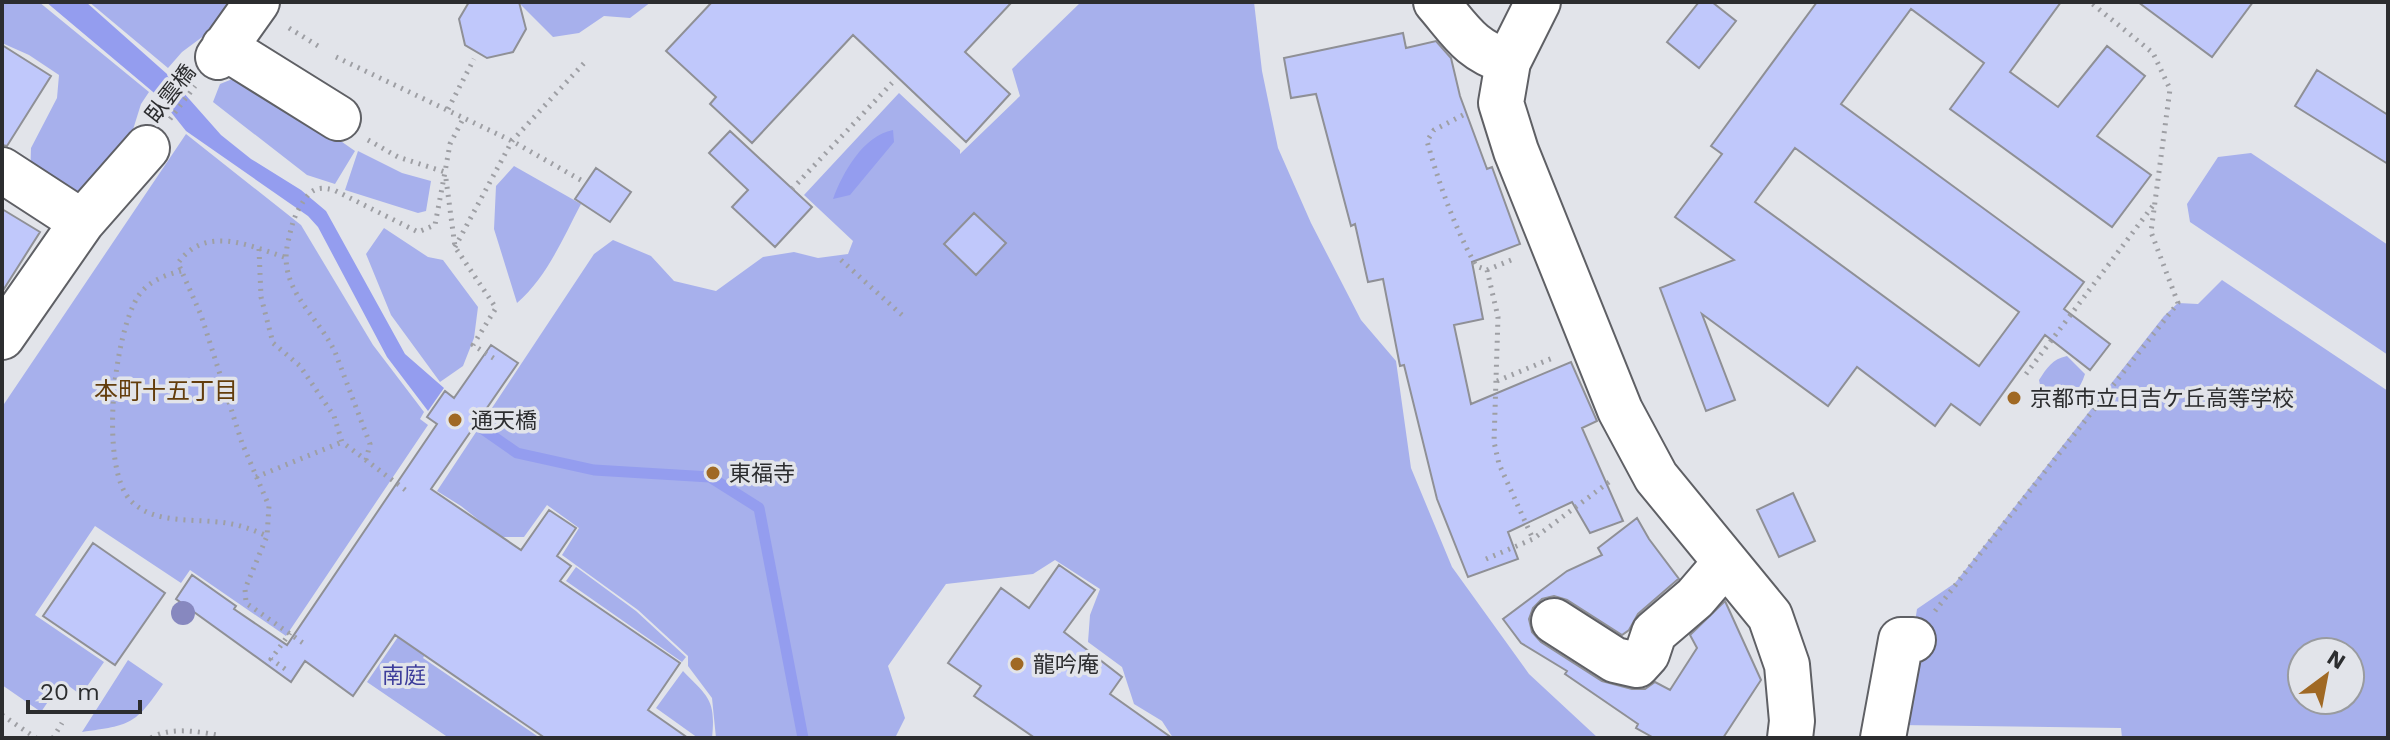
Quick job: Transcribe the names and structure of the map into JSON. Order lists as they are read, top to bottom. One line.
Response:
{"streets":{"path":["臥雲橋"]},"districts":["本町十五丁目"],"parks":["南庭"],"places":["京都市立日吉ケ丘高等学校","通天橋","東福寺","龍吟庵"],"scale_bar":"20 m","north":"top right"}
